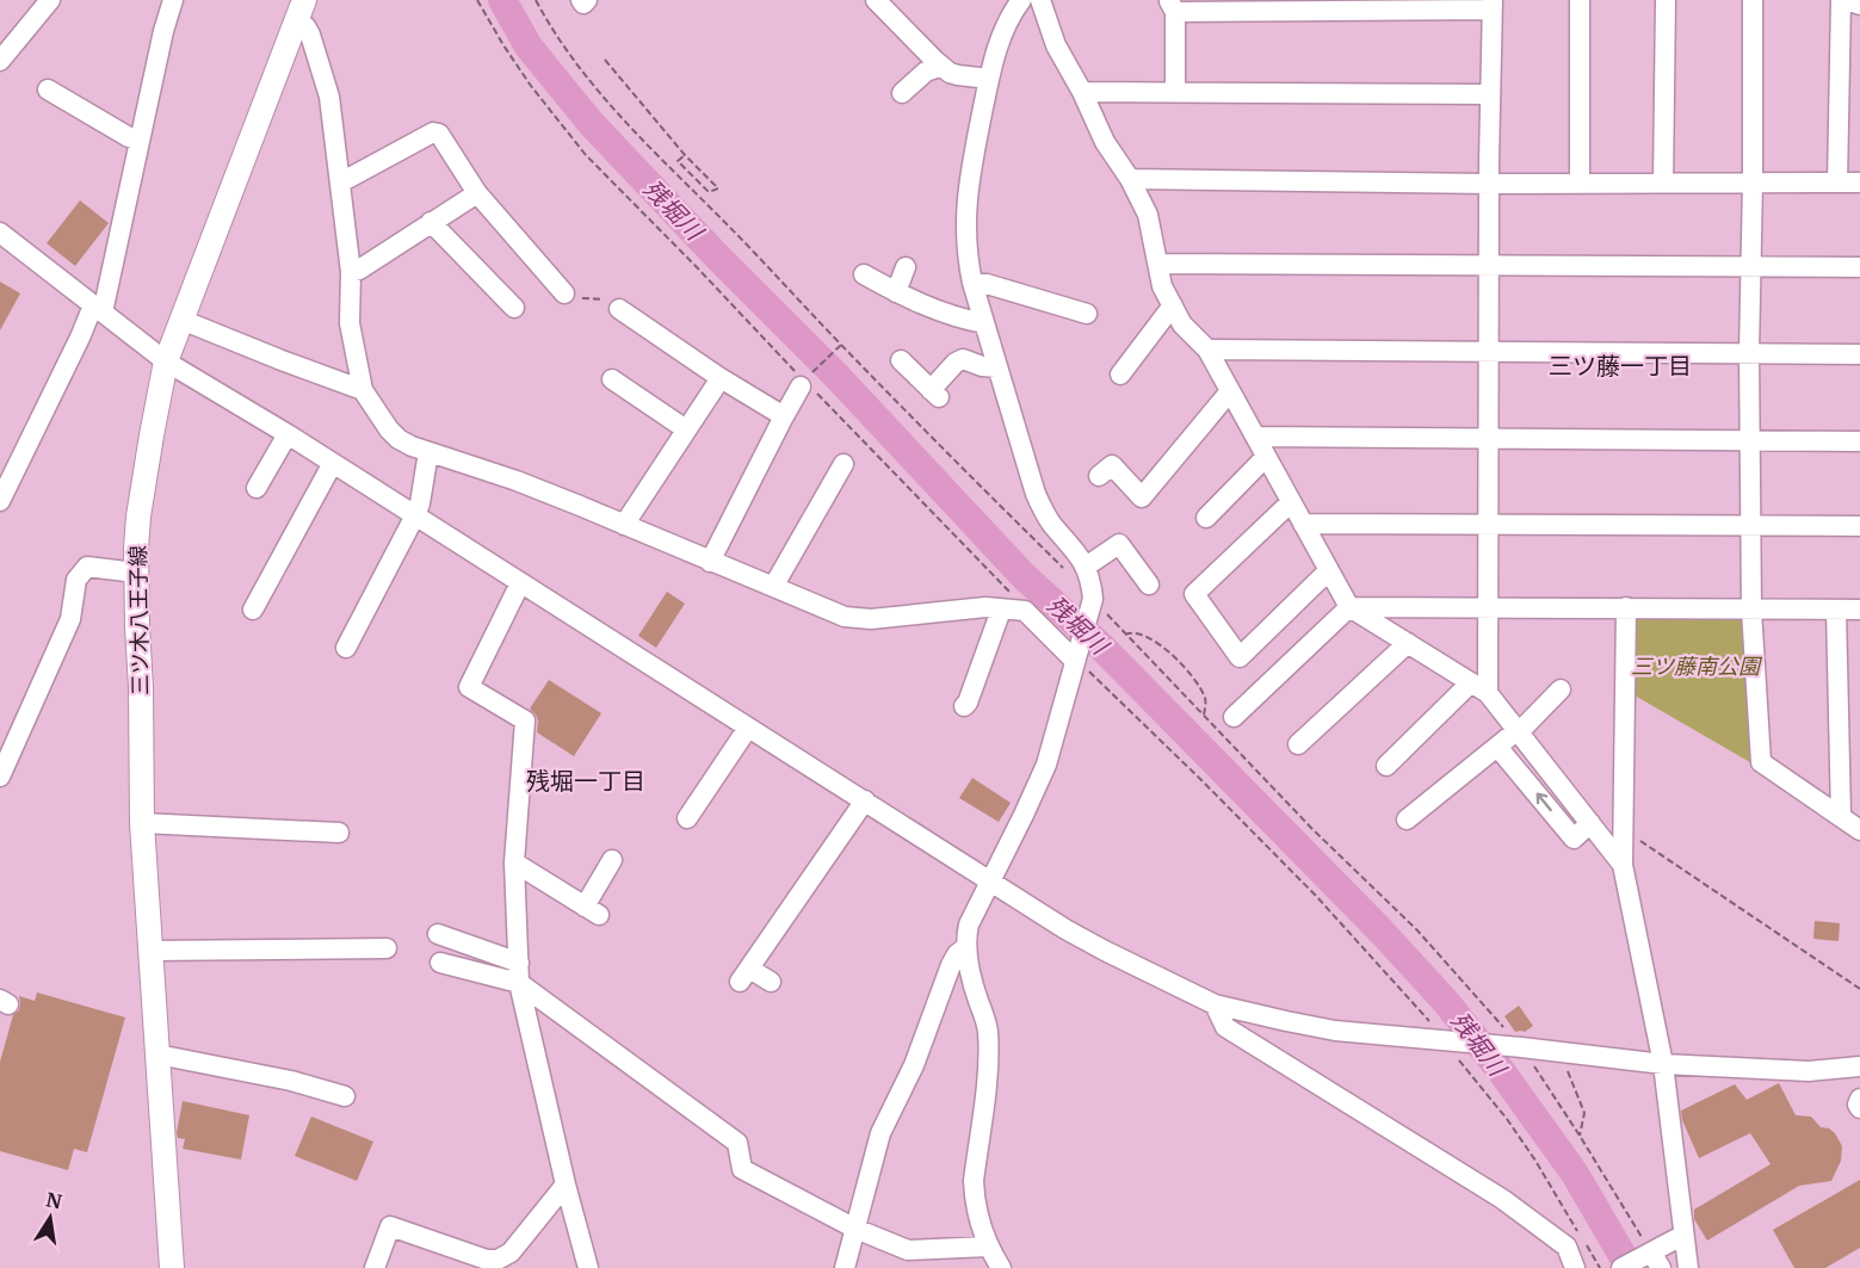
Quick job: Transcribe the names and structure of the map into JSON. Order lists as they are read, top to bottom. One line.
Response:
{"streets":{"main road":["三ツ木八王子線"]},"districts":["三ツ藤一丁目","残堀一丁目"],"water":["残堀川"],"parks":["三ツ藤南公園"],"north":"top"}
